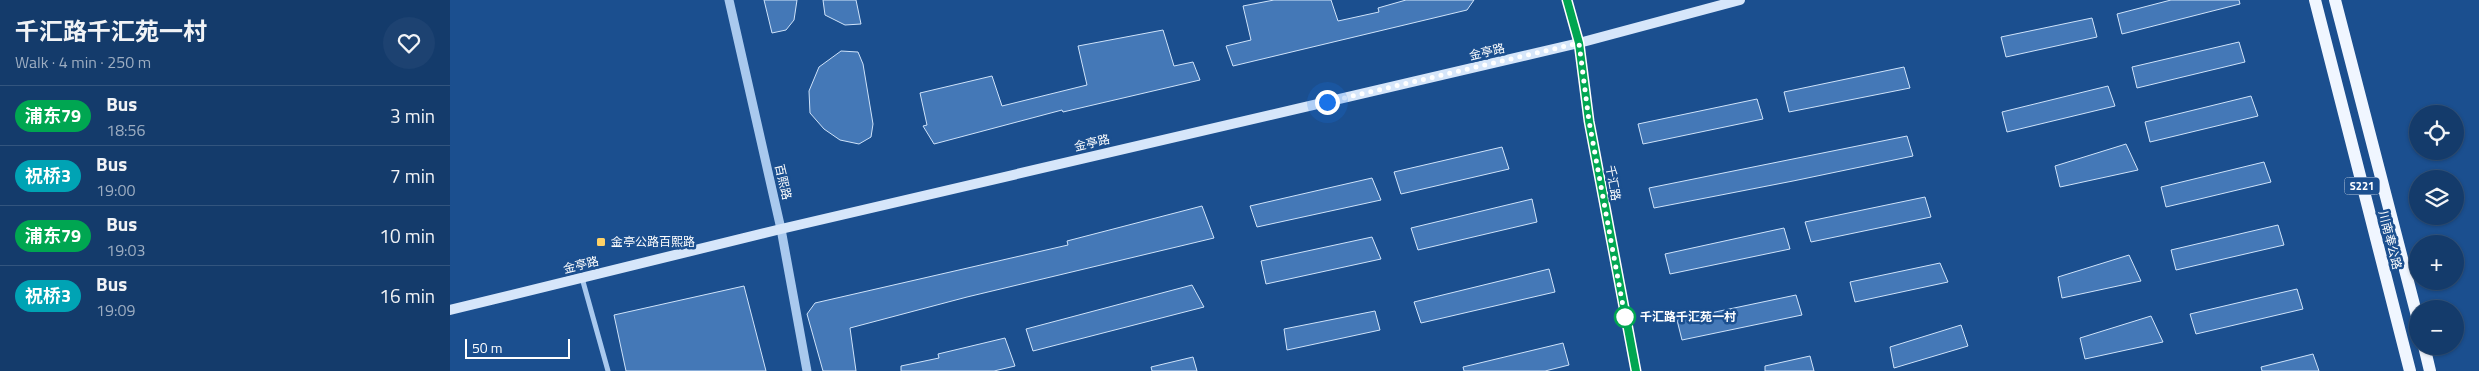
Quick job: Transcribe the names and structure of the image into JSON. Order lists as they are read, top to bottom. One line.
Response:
{"streets":{"main road":["金亭路","S221","川南奉公路"],"street":["百熙路","千汇路"]},"crossings":[["金亭路","百熙路"],["金亭路","千汇路"]],"places":{"transit":["金亭公路百熙路"],"other":["千汇路千汇苑一村"]},"lines":["bus line 浦东79"],"scale_bar":"50 m","page":{"heading":["千汇路千汇苑一村","Walk · 4 min · 250 m"],"list":[{"mark":"浦东79","name":"Bus","note":"18:56","value":"3 min"},{"mark":"祝桥3","name":"Bus","note":"19:00","value":"7 min"},{"mark":"浦东79","name":"Bus","note":"19:03","value":"10 min"},{"mark":"祝桥3","name":"Bus","note":"19:09","value":"16 min"}],"map_buttons":["+","−"],"scale":"50 m"}}
